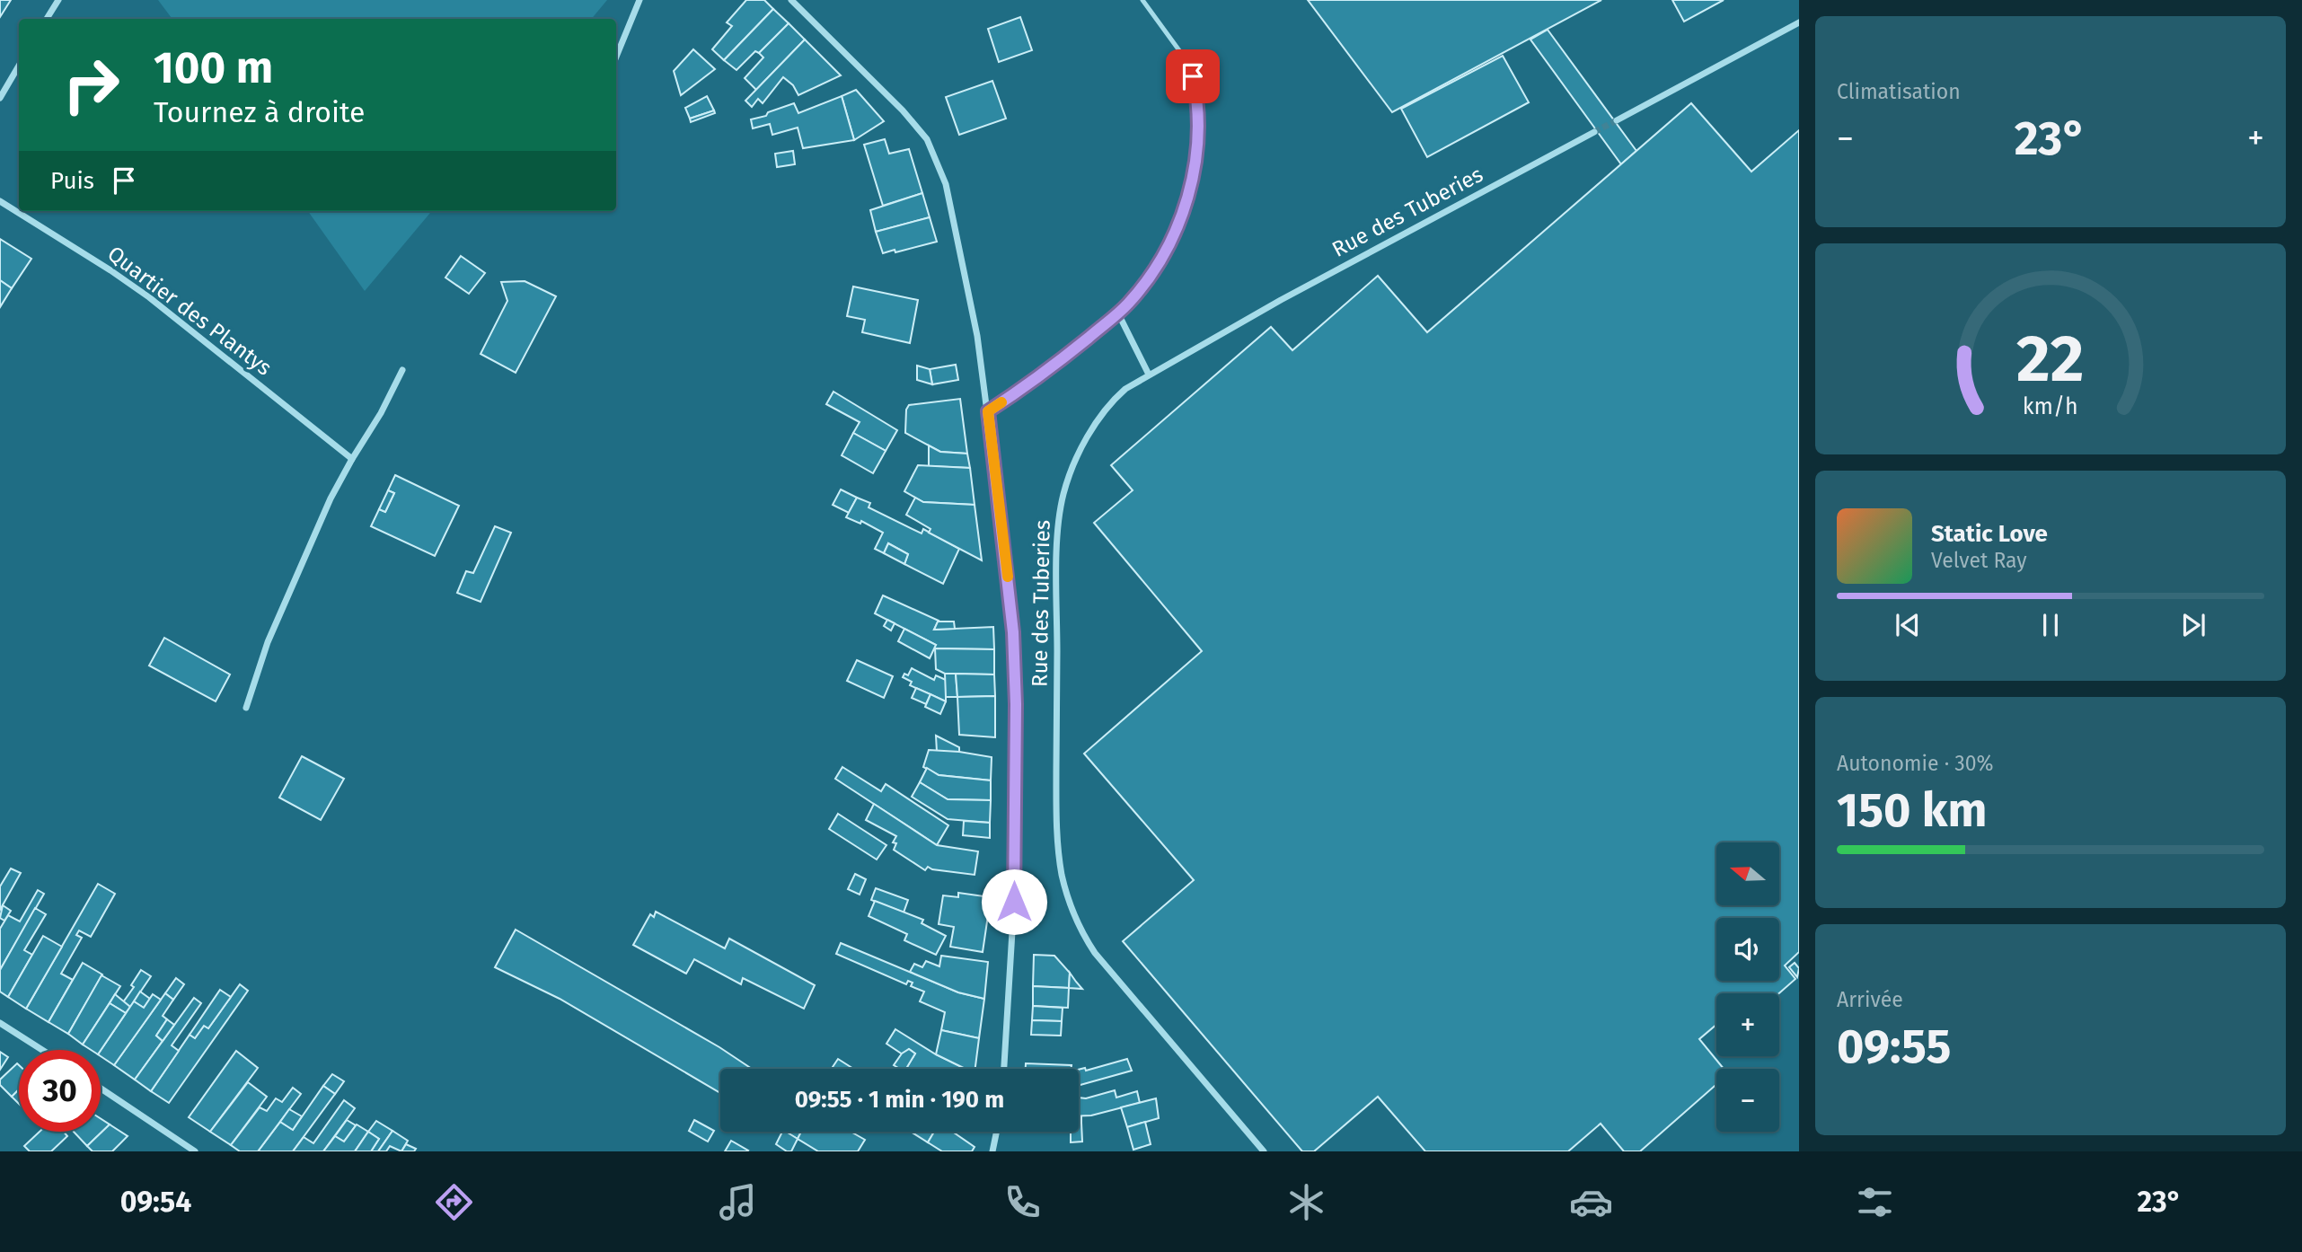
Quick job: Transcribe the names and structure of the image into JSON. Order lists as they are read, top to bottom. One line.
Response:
{"streets":{"street":["Rue des Tuberies","Quartier des Plantys"]},"north":"left","page":{"tile":["Climatisation",["Autonomie · 30%","150 km"],["Arrivée","09:55"]],"turn":["100 m","Tournez à droite"],"heat":["−","23°","+"],"then":"Puis","song":["Static Love","Velvet Ray"],"map_buttons":["+","−"],"limit":"30","trip":"09:55 · 1 min · 190 m","tabs":["09:54","23°"],"gauge":["22","km/h"]}}
